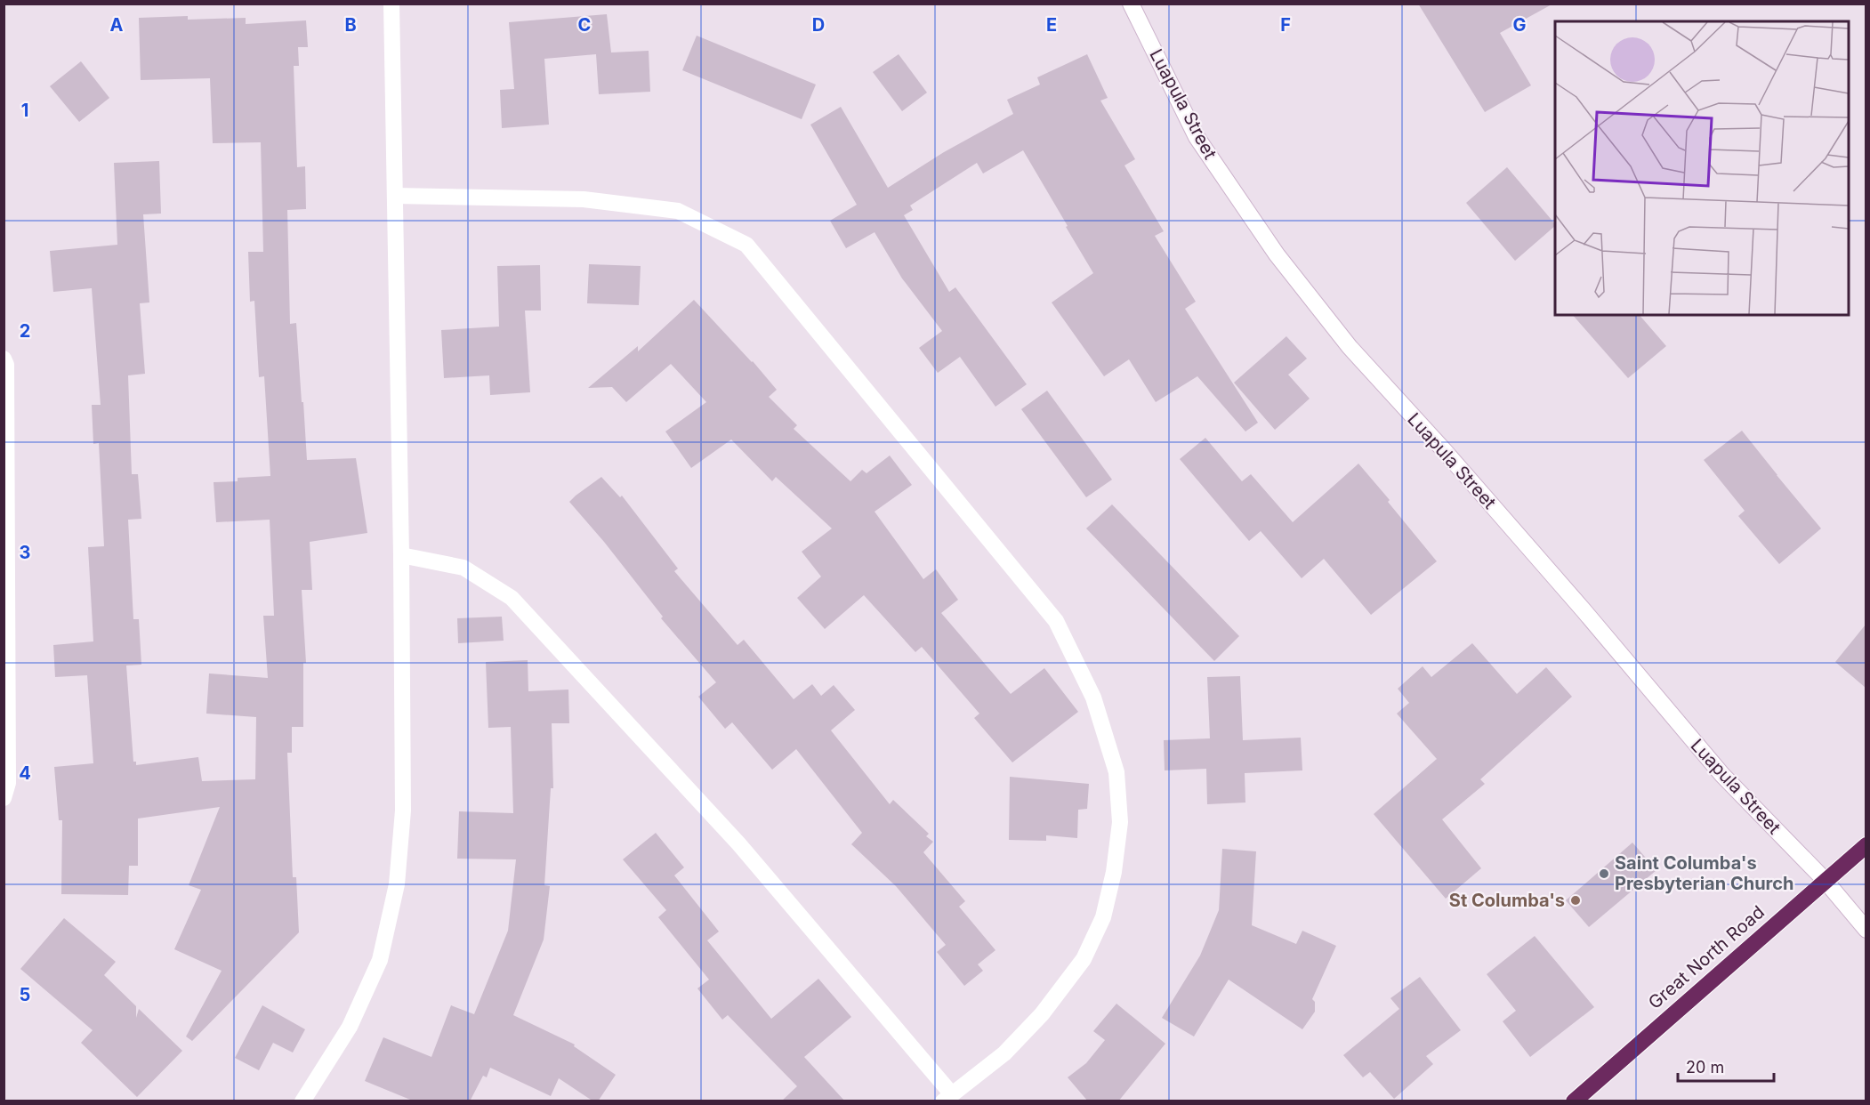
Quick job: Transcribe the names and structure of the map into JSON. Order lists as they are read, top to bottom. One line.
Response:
{"streets":{"highway":["Great North Road"],"street":["Luapula Street"]},"crossings":[["Luapula Street","Great North Road"]],"places":["Saint Columba's Presbyterian Church","St Columba's"],"scale_bar":"20 m","grid":{"columns":["A","B","C","D","E","F","G"],"rows":["1","2","3","4","5"]}}
